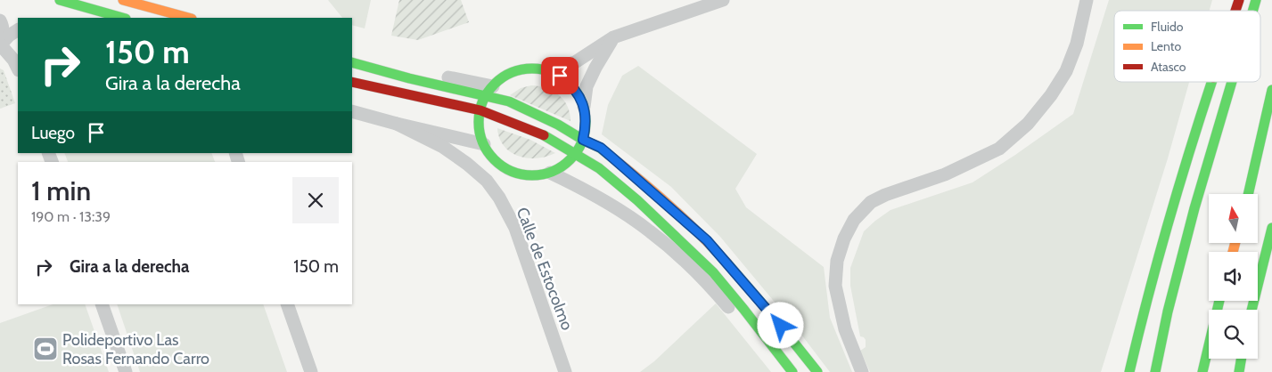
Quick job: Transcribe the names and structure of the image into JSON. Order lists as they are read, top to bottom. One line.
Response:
{"streets":{"street":["Calle de Estocolmo"]},"places":{"sports":["Polideportivo Las Rosas Fernando Carro"]},"legend":["Fluido","Lento","Atasco"],"north":"top","page":{"turn":["150 m","Gira a la derecha"],"then":"Luego","heading":["1 min","190 m · 13:39"],"list":[{"name":"Gira a la derecha","value":"150 m"}]}}
